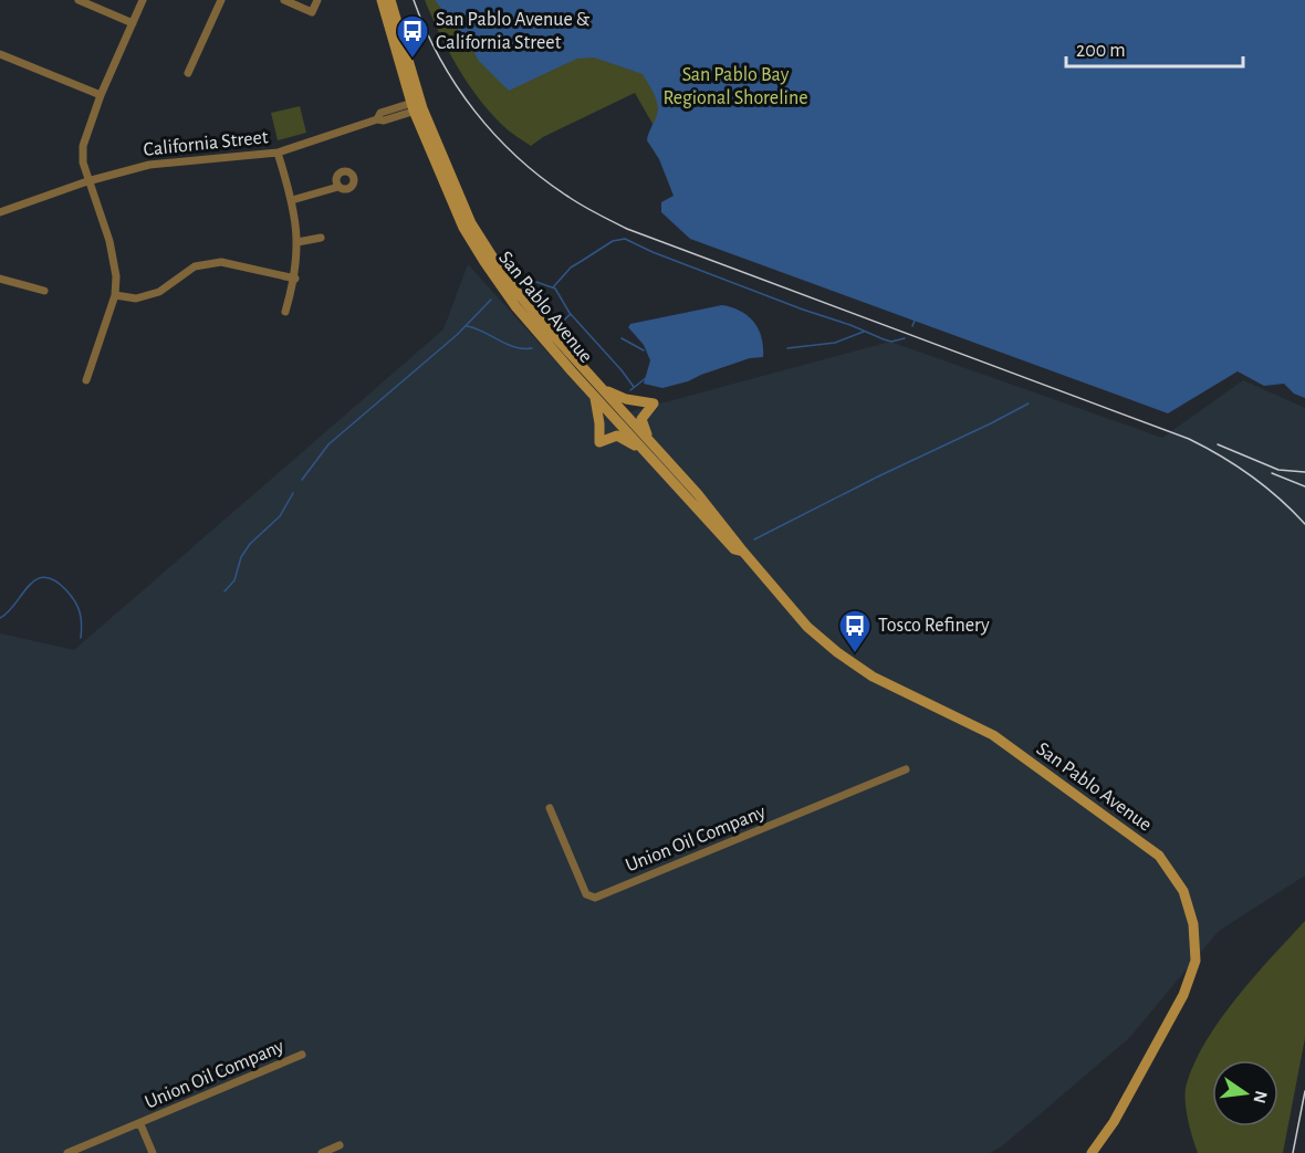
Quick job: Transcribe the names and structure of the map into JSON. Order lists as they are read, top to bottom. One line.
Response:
{"streets":{"main road":["San Pablo Avenue"],"street":["California Street","Union Oil Company"]},"crossings":[["California Street","San Pablo Avenue"]],"parks":["San Pablo Bay Regional Shoreline"],"places":{"bus stop":["San Pablo Avenue & California Street","Tosco Refinery"]},"scale_bar":"200 m","north":"right"}
